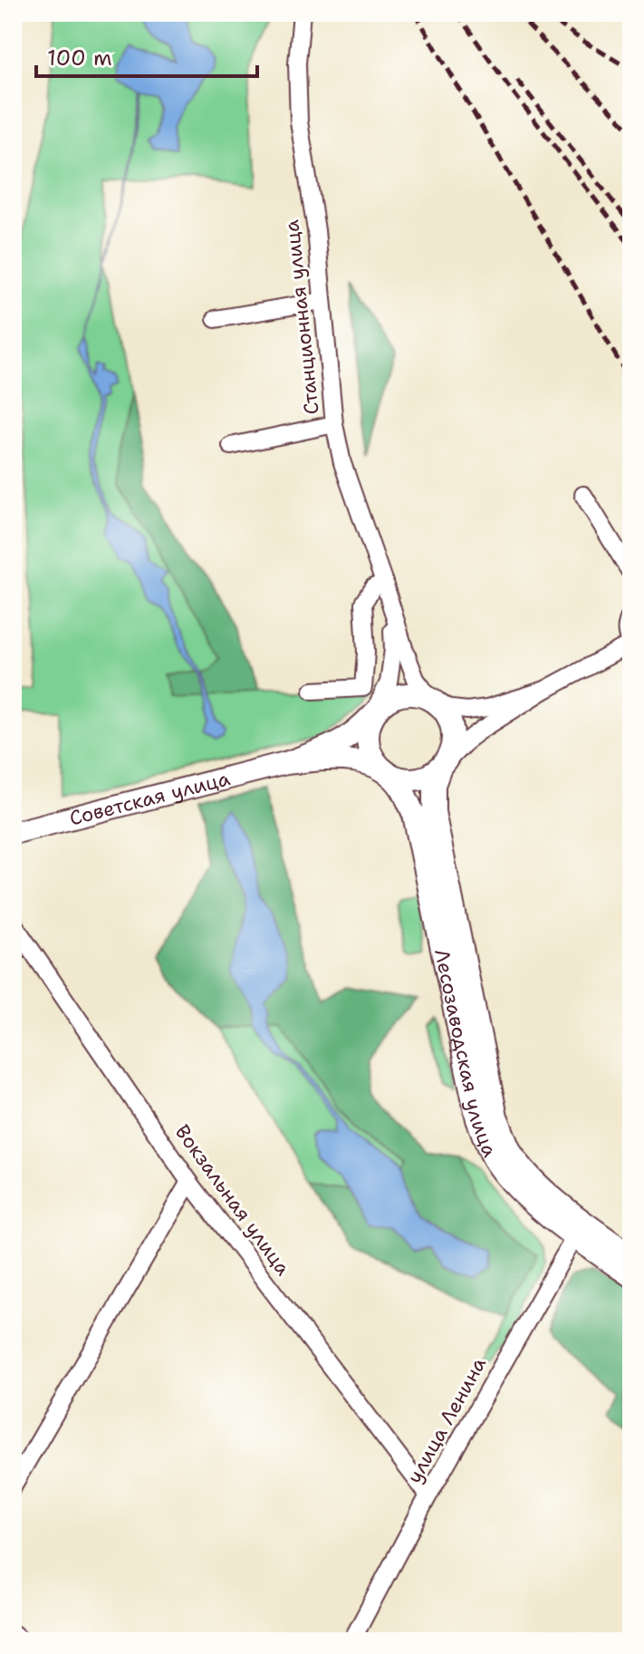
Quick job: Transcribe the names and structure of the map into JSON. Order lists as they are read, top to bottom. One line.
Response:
{"streets":{"main road":["Советская улица","Лесозаводская улица"],"street":["Станционная улица","Вокзальная улица","улица Ленина"]},"crossings":[["Станционная улица","Советская улица"],["Станционная улица","Лесозаводская улица"],["Советская улица","Лесозаводская улица"],["Лесозаводская улица","улица Ленина"],["Вокзальная улица","улица Ленина"]],"scale_bar":"100 m"}
